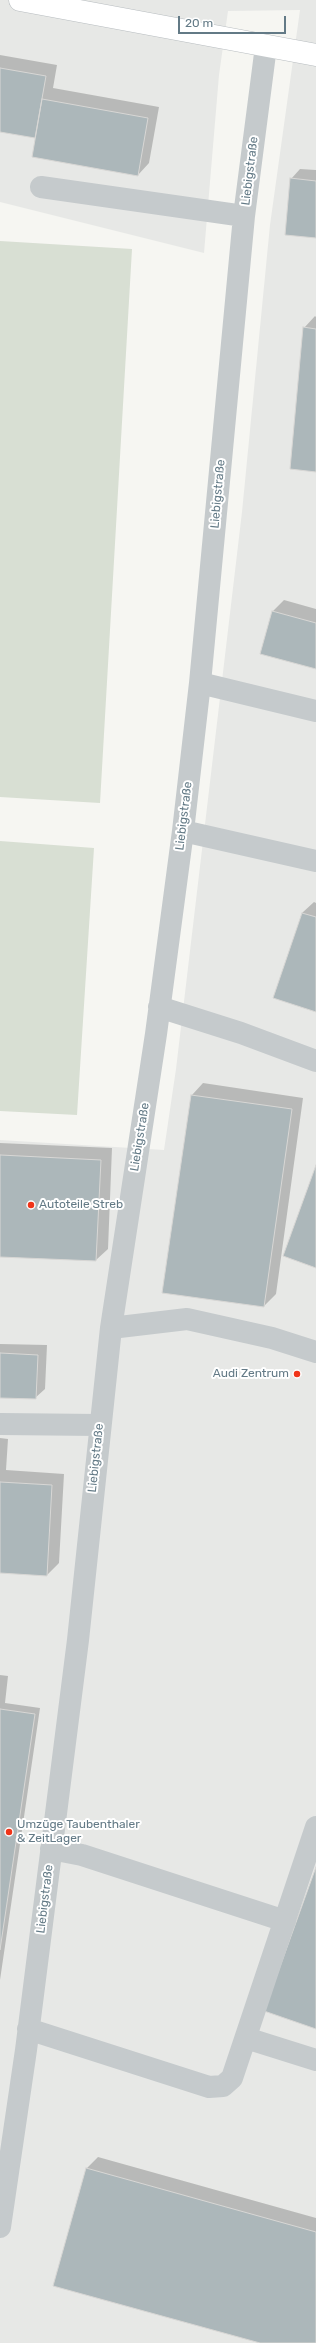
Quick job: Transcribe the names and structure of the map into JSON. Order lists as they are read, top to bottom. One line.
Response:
{"streets":{"street":["Liebigstraße"]},"places":["Autoteile Streb","Audi Zentrum","Umzüge Taubenthaler & ZeitLager"],"scale_bar":"20 m"}
